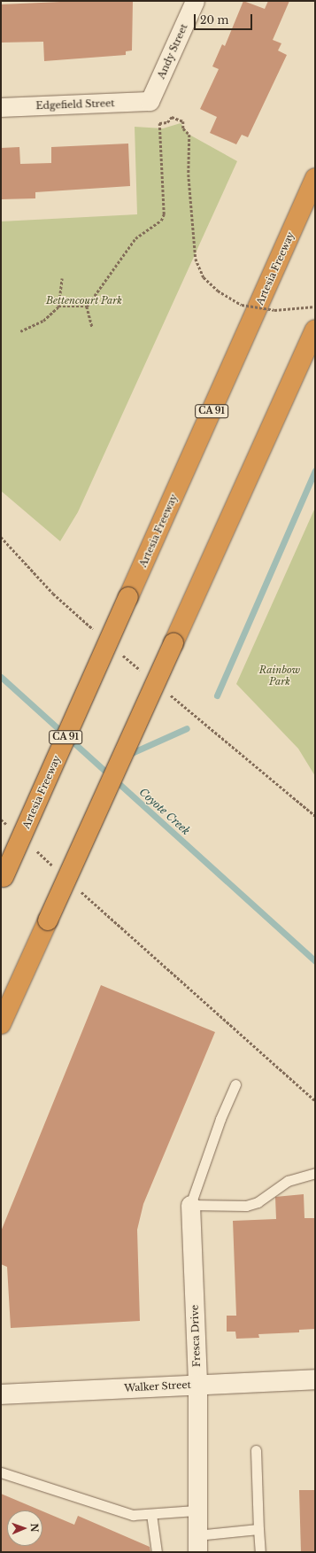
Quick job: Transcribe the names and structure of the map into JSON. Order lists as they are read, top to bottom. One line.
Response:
{"streets":{"highway":["Artesia Freeway","CA 91"],"main road":["Walker Street"],"street":["Andy Street","Edgefield Street","Fresca Drive"]},"crossings":[["Andy Street","Edgefield Street"],["Fresca Drive","Walker Street"]],"water":["Coyote Creek"],"parks":["Bettencourt Park","Rainbow Park"],"scale_bar":"20 m","north":"right"}
